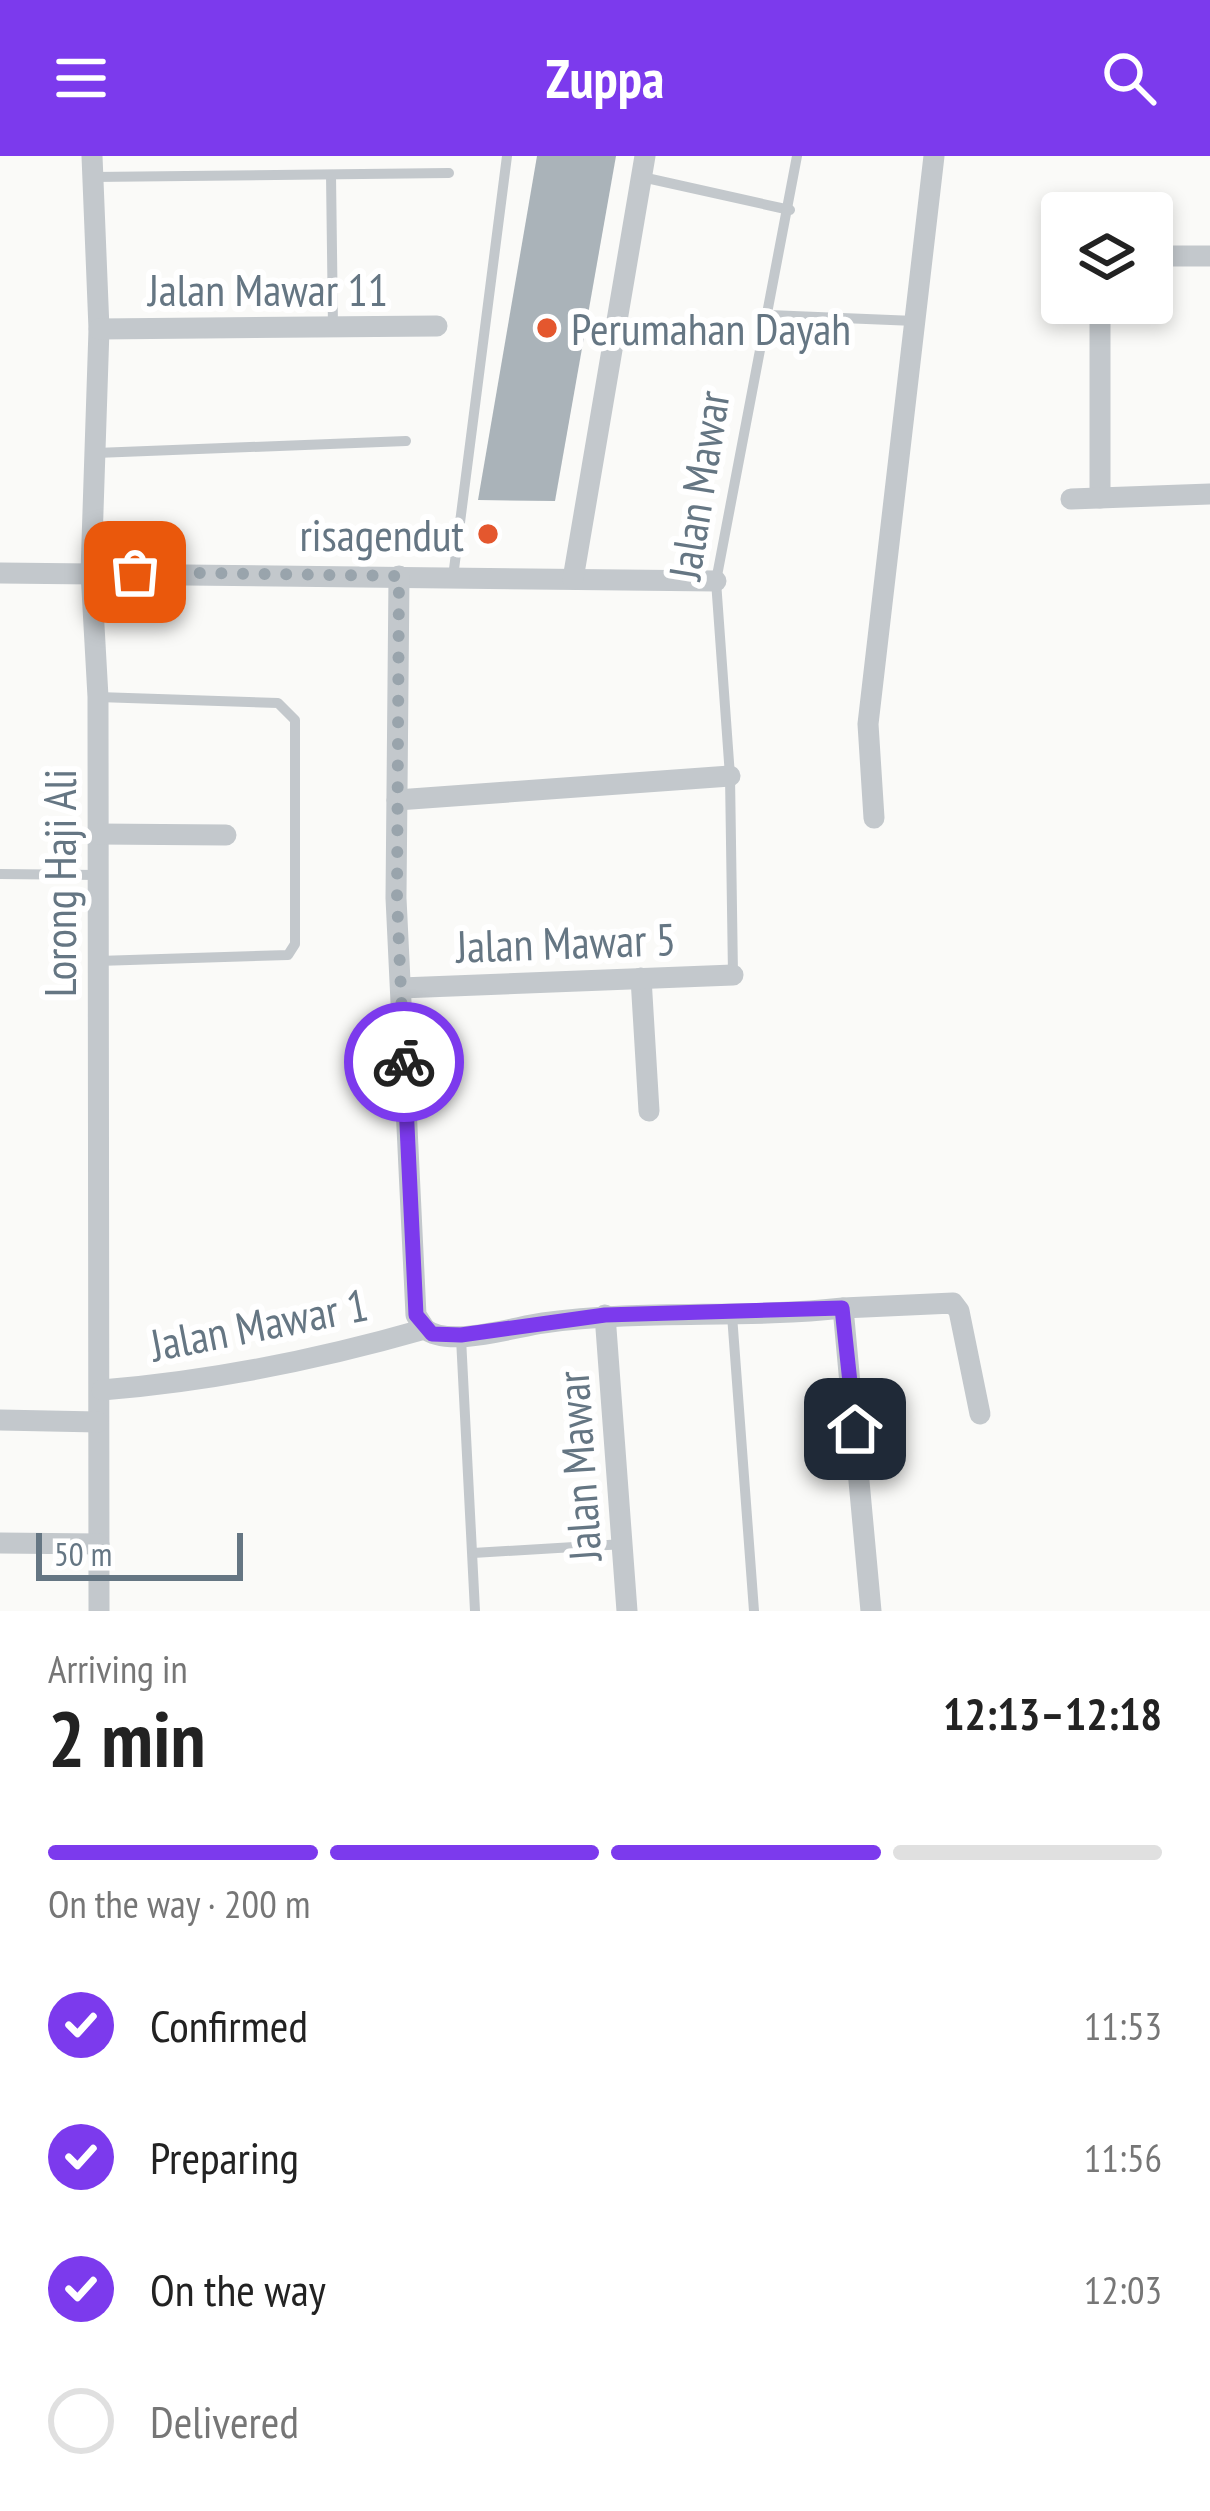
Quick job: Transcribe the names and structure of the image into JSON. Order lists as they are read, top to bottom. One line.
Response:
{"streets":{"street":["Jalan Mawar 11","Jalan Mawar","Lorong Haji Ali","Jalan Mawar 5","Jalan Mawar 1"]},"crossings":[["Jalan Mawar 11","Lorong Haji Ali"],["Jalan Mawar","Jalan Mawar 5"],["Jalan Mawar","Jalan Mawar 1"],["Lorong Haji Ali","Jalan Mawar 1"]],"places":["Perumahan Dayah","risagendut"],"scale_bar":"50 m","page":{"header":"Zuppa","scale":"50 m","heading":["2 min","Arriving in","12:13–12:18"],"bar":"On the way · 200 m","list":[["Confirmed","11:53"],["Preparing","11:56"],["On the way","12:03"],"Delivered"]}}
